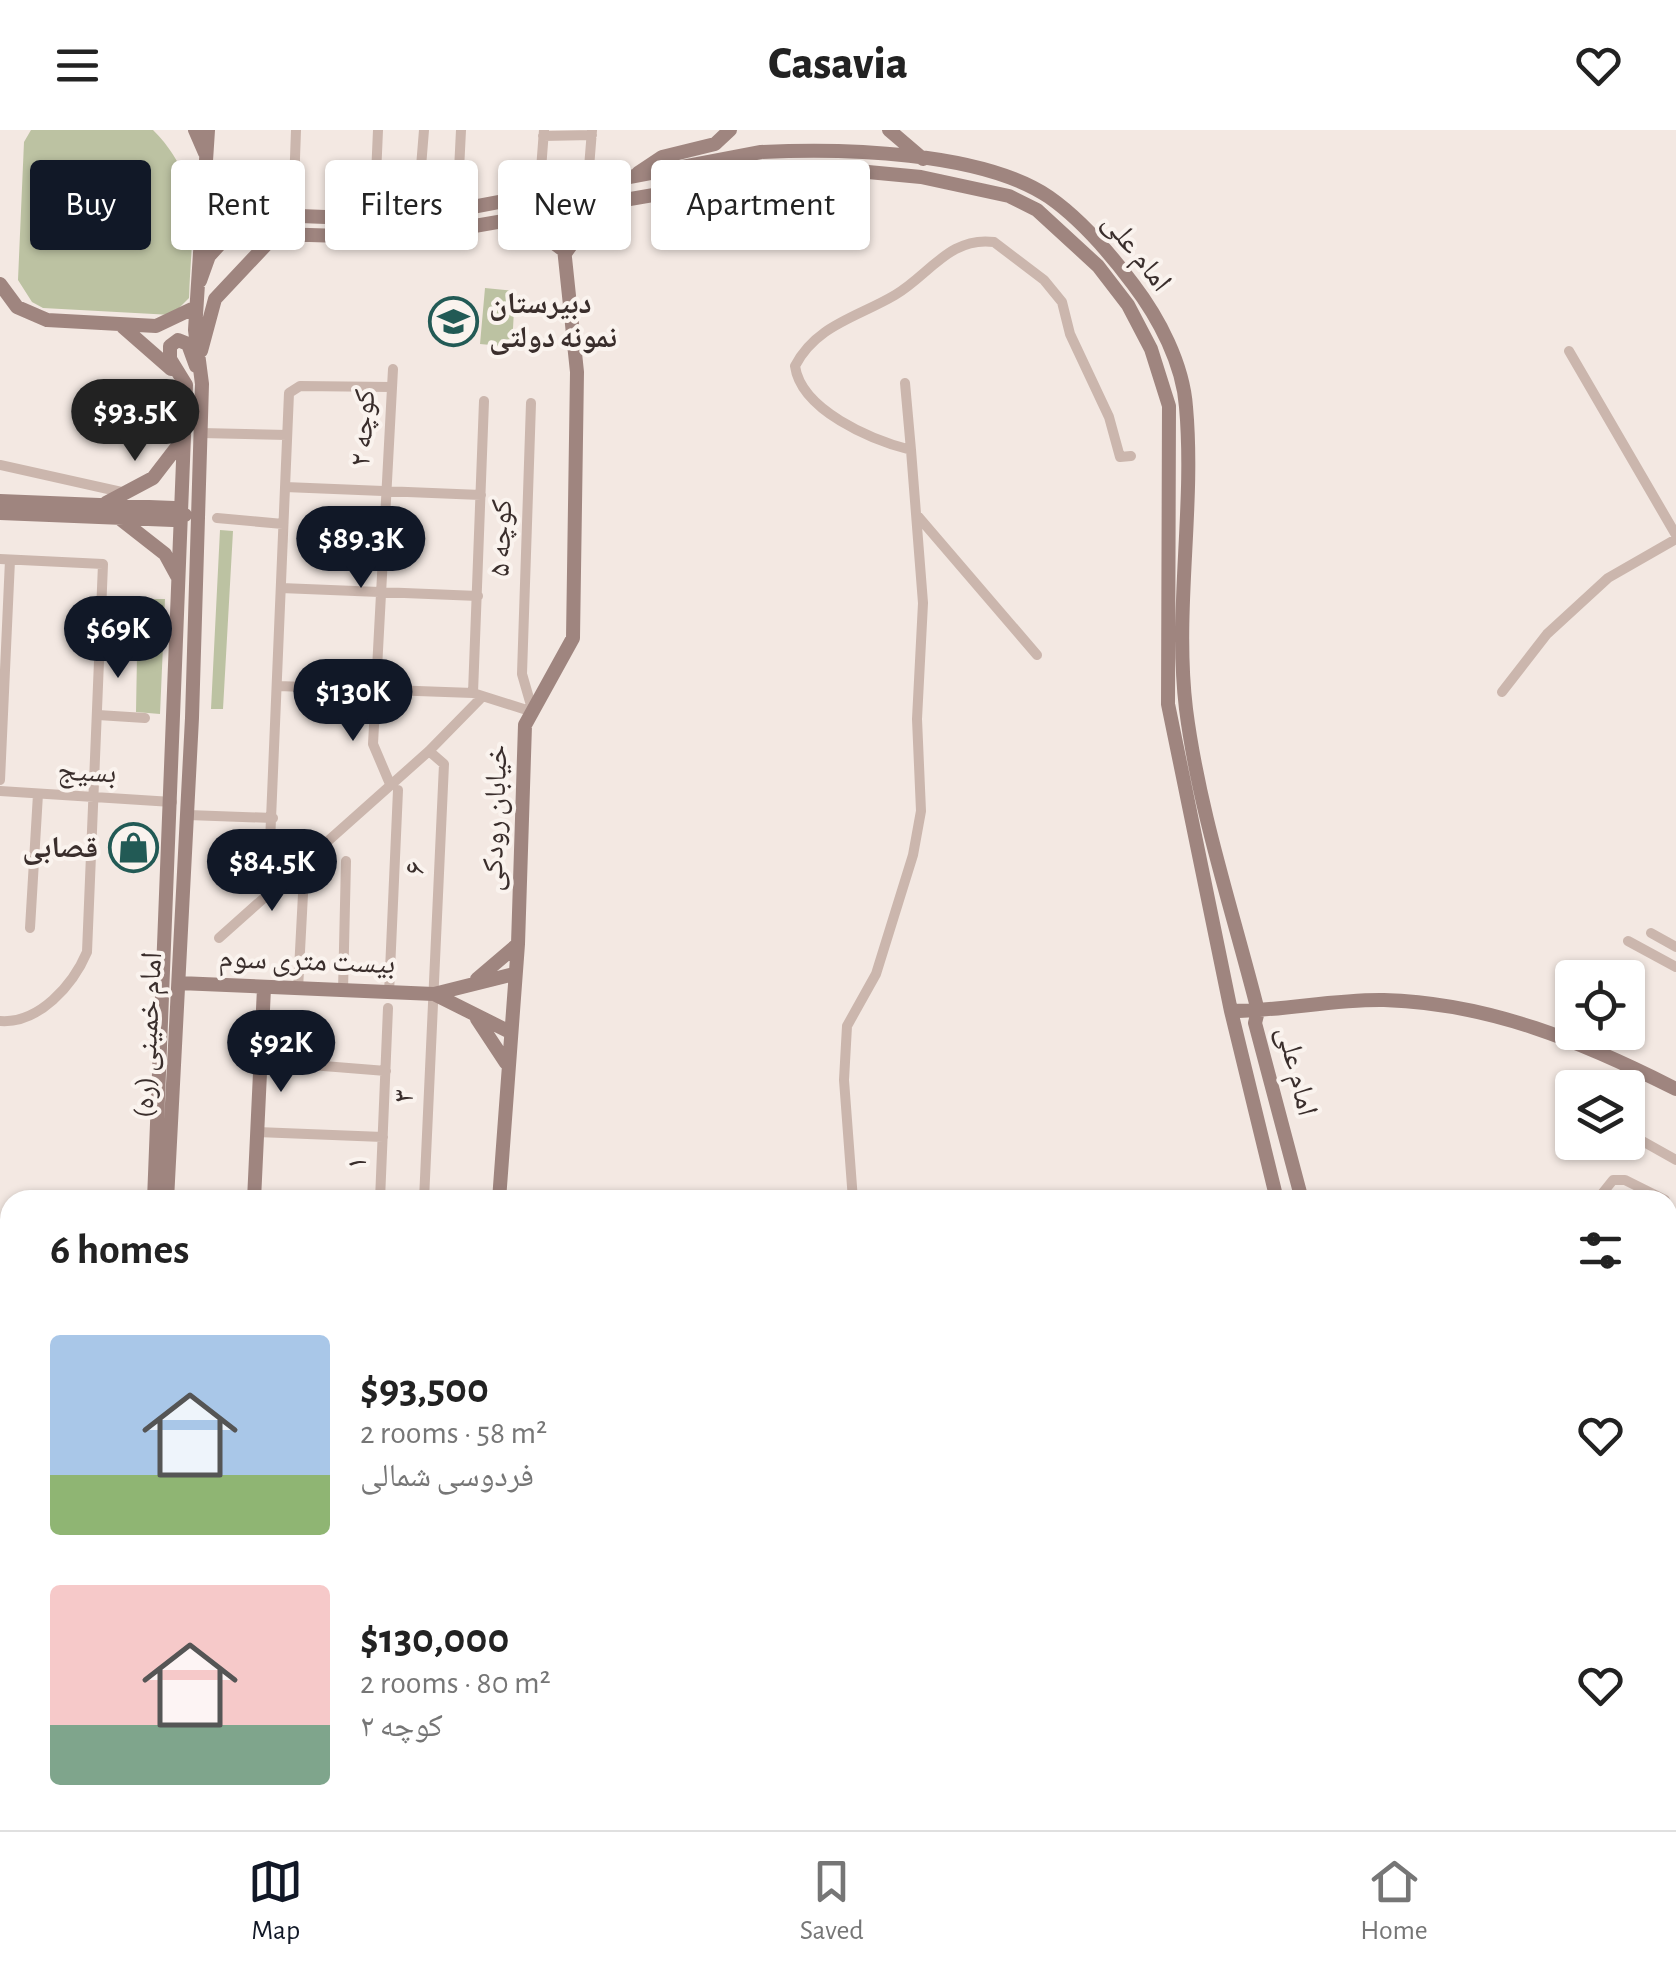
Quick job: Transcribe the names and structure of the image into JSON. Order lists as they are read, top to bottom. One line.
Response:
{"streets":{"main road":["امام علی","خیابان رودکی","بیست متری سوم","امام خمینی (ره)"],"street":["کوچه ۲","کوچه ۵","بسیج","۶","۳","۱"]},"crossings":[["کوچه ۵","خیابان رودکی"],["بسیج","امام خمینی (ره)"],["خیابان رودکی","بیست متری سوم"],["۶","بیست متری سوم"],["۶","۳"],["بیست متری سوم","امام خمینی (ره)"],["بیست متری سوم","۳"],["بیست متری سوم","۱"]],"places":{"school or university":["دبیرستان نمونه دولتی"],"shop":["قصابی"]},"page":{"header":"Casavia","chip":["Buy","Rent","Filters","New","Apartment"],"price":["$93.5K","$89.3K","$69K","$130K","$84.5K","$92K"],"heading":"6 homes","list":[{"name":"$93,500","note":"2 rooms · 58 m² · فردوسی شمالی"},{"name":"$130,000","note":"2 rooms · 80 m² · کوچه ۲"}],"tabs":["Map","Saved","Home"]}}
